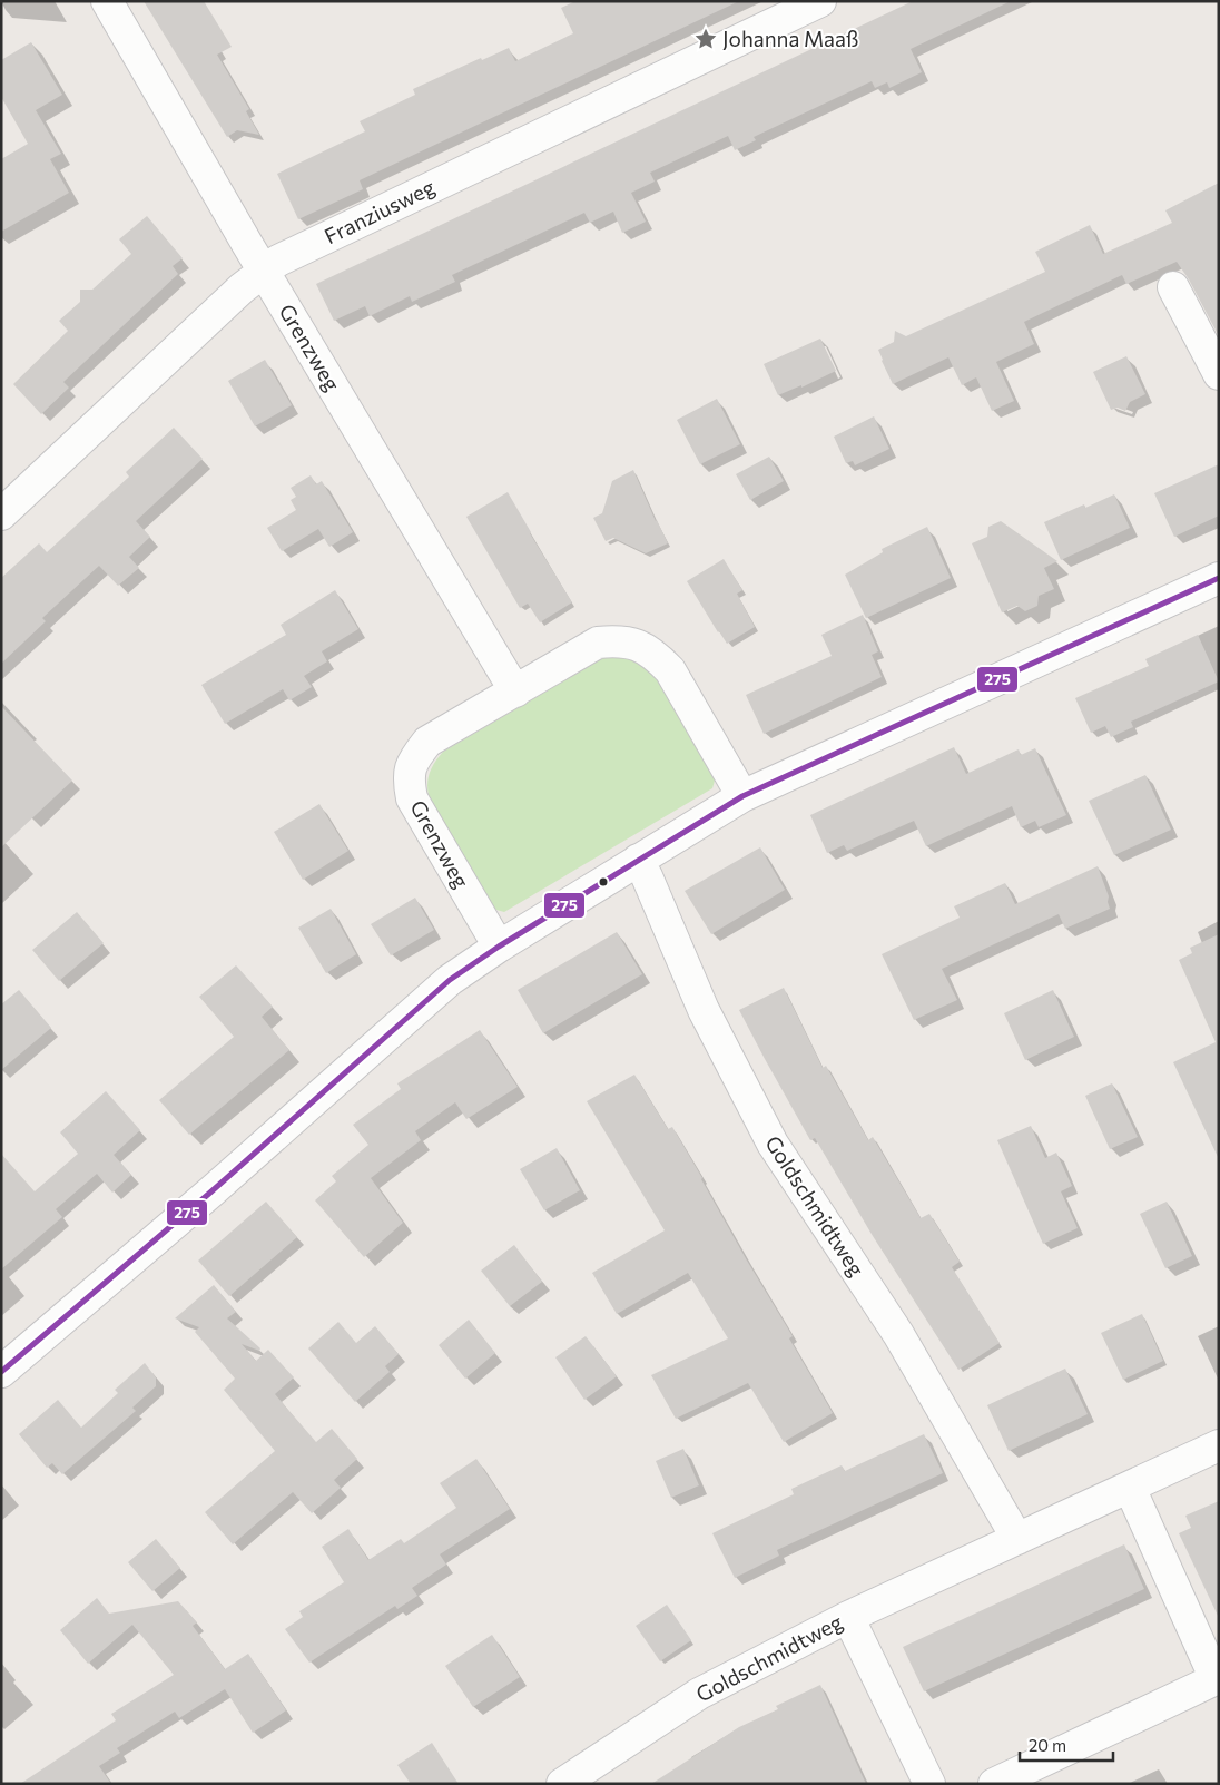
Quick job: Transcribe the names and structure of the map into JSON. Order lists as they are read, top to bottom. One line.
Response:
{"streets":{"street":["Franziusweg","Grenzweg","Goldschmidtweg"]},"crossings":[["Franziusweg","Grenzweg"]],"places":{"place":["Johanna Maaß"]},"lines":["transit line 275"],"scale_bar":"20 m"}
